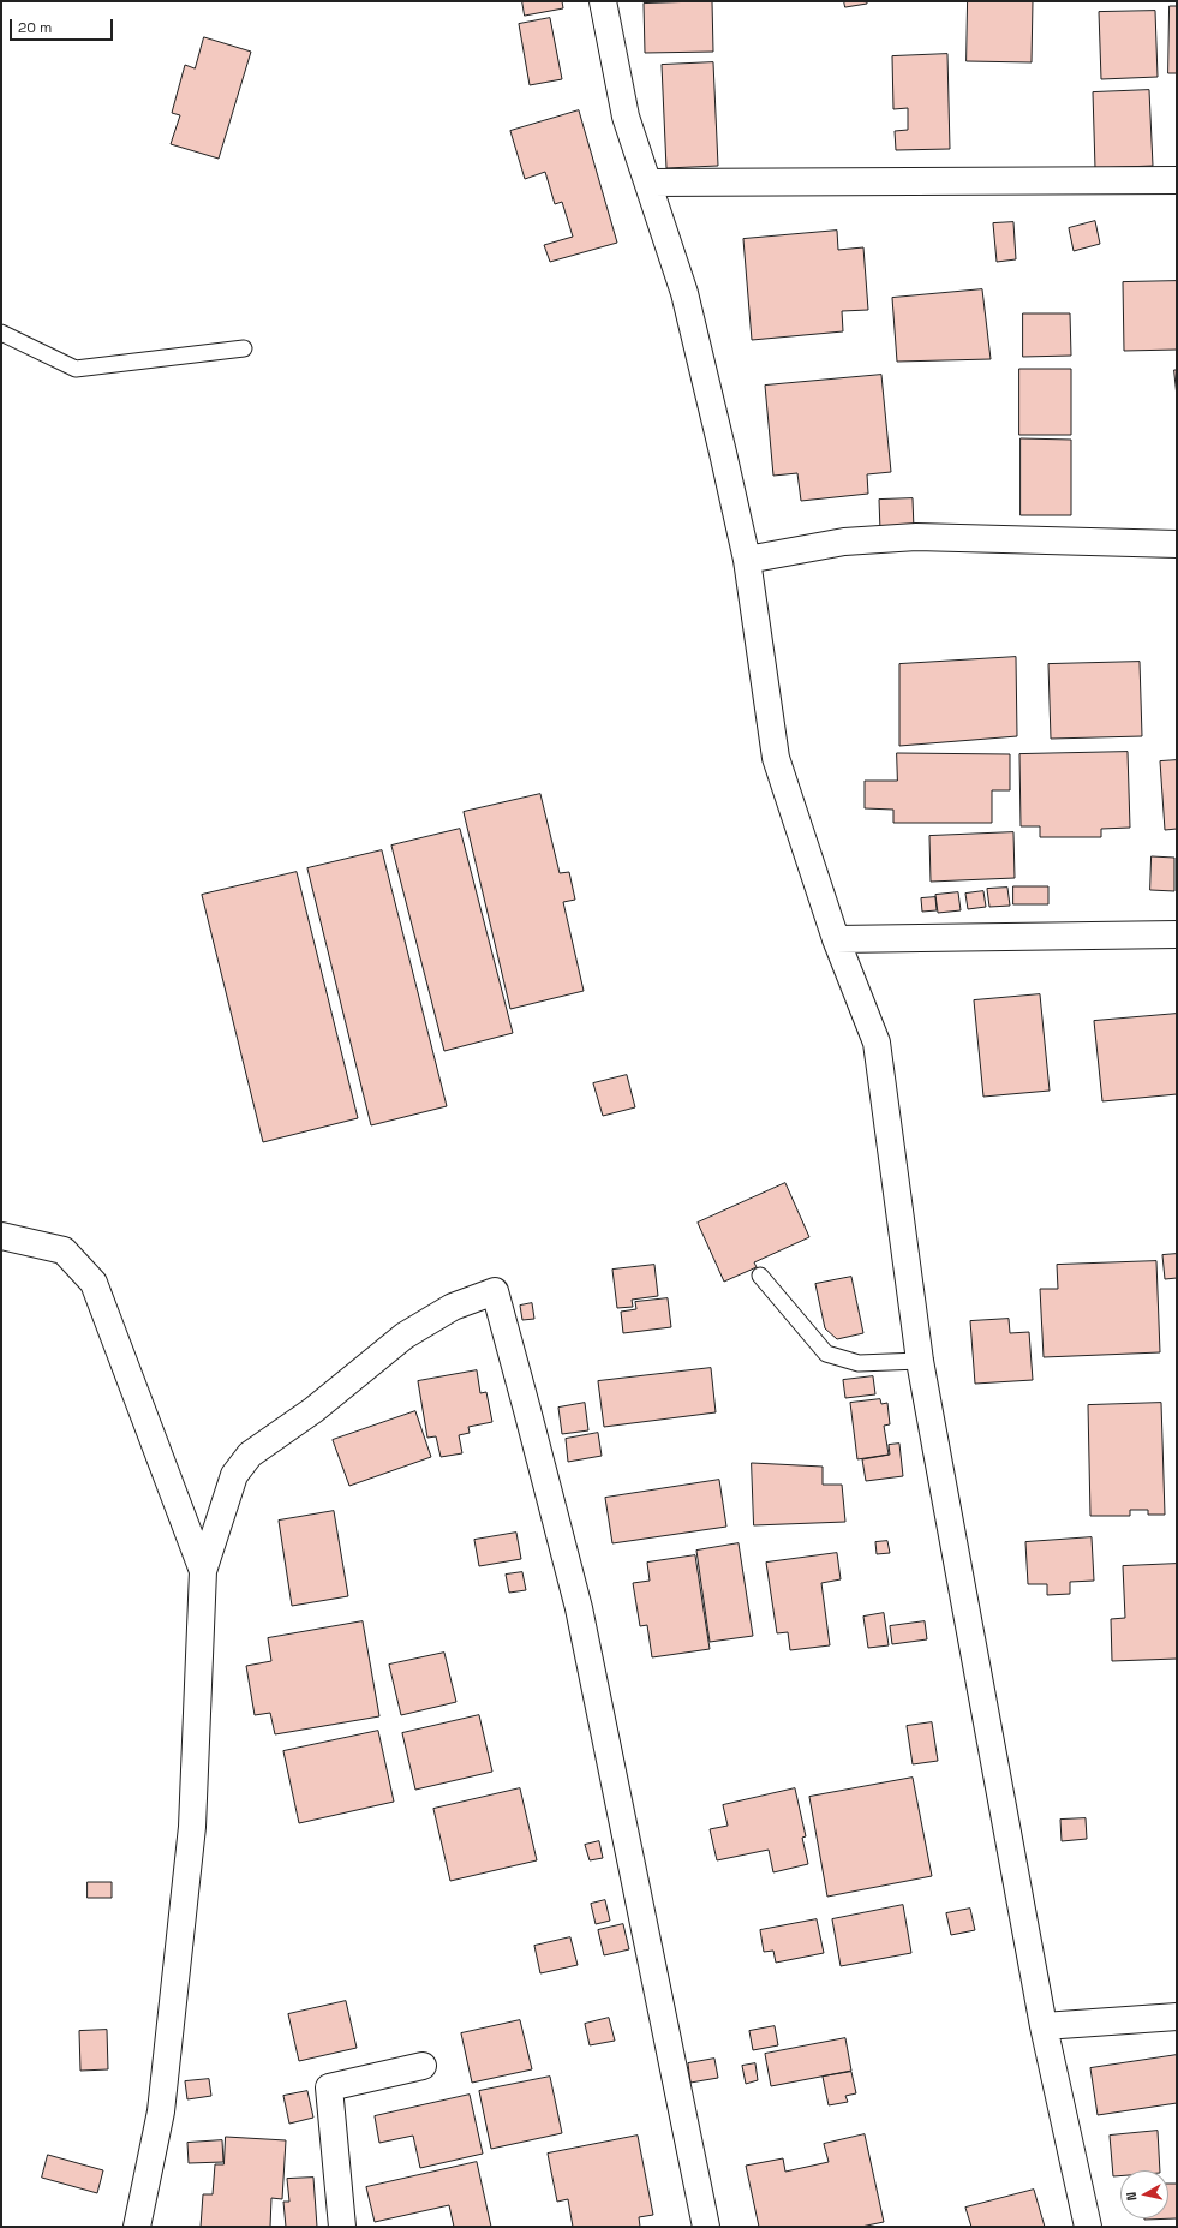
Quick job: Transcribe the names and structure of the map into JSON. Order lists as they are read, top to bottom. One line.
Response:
{"scale_bar":"20 m","north":"left"}
